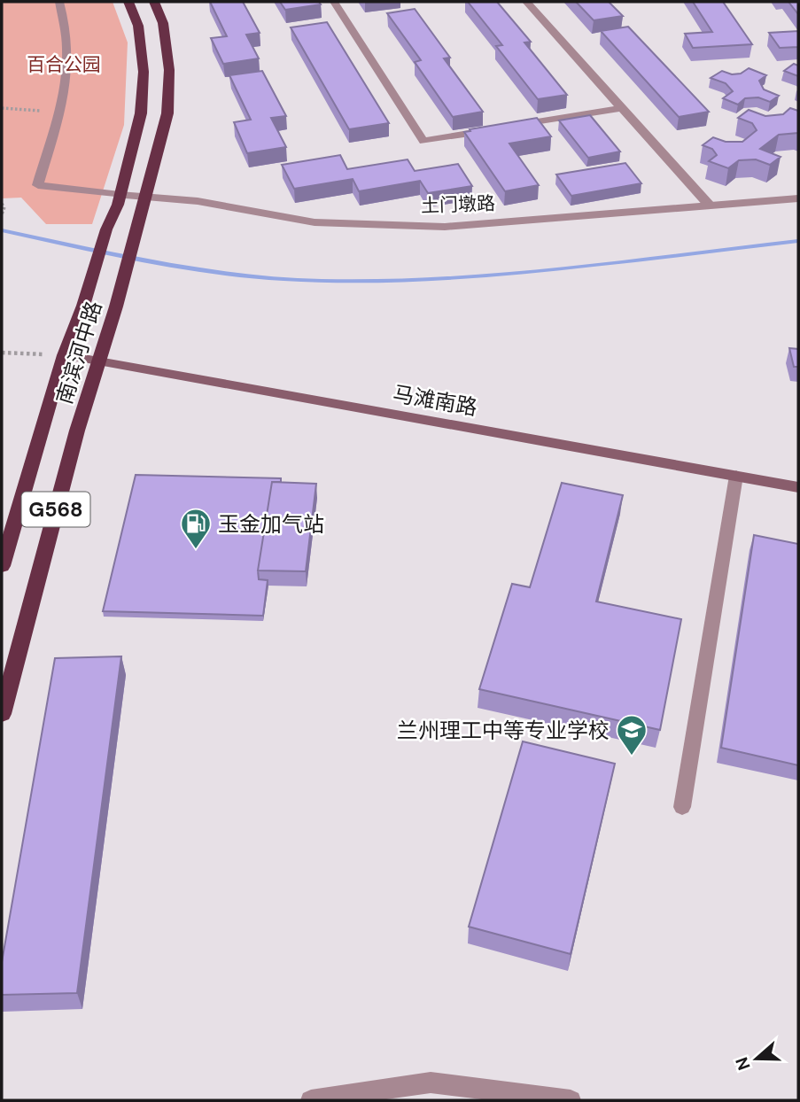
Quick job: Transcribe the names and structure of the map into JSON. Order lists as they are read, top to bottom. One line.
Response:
{"streets":{"highway":["南滨河中路","G568"],"main road":["马滩南路"],"street":["土门墩路"]},"crossings":[["土门墩路","南滨河中路"],["南滨河中路","马滩南路"]],"parks":["百合公园"],"places":{"fuel station":["玉金加气站"],"school or university":["兰州理工中等专业学校"]},"north":"left"}
